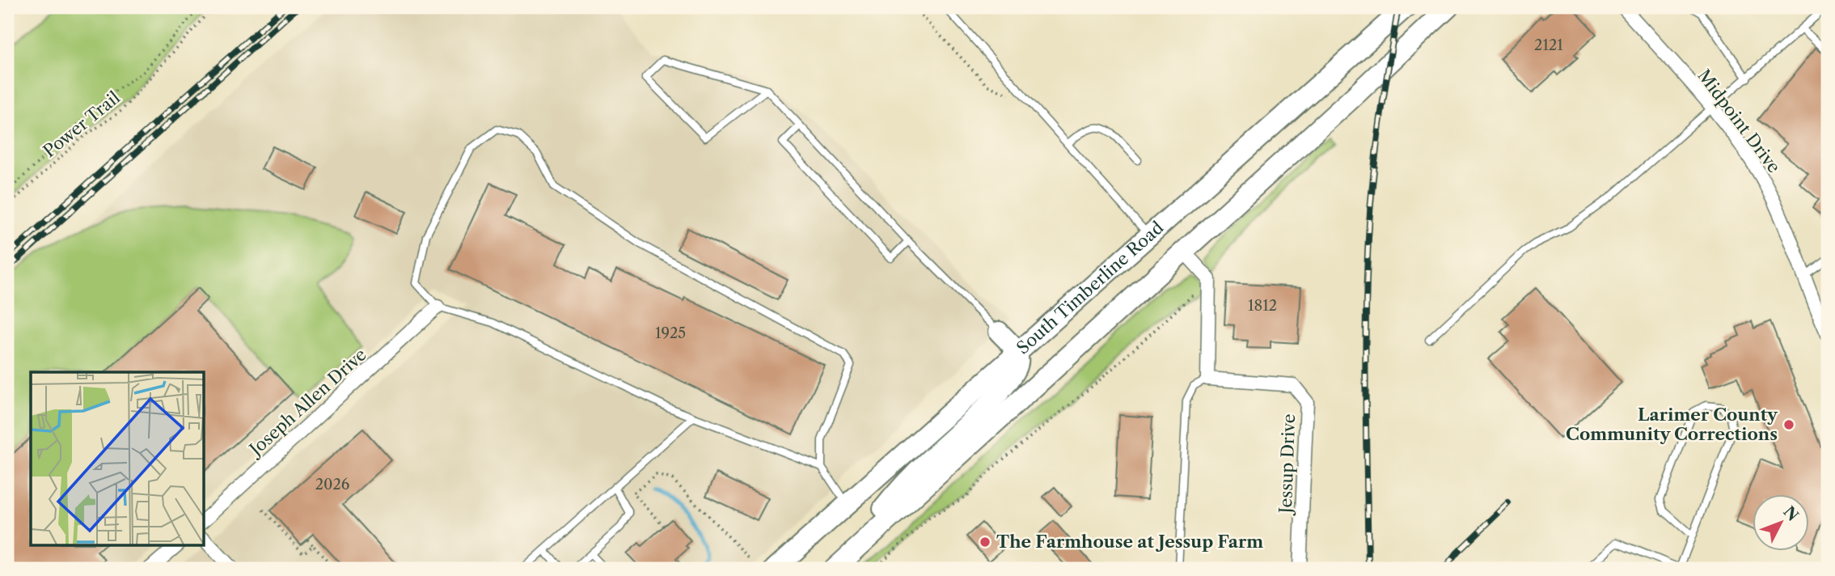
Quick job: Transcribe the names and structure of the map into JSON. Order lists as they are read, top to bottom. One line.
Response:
{"streets":{"main road":["South Timberline Road"],"street":["Midpoint Drive","Joseph Allen Drive","Jessup Drive"],"path":["Power Trail"]},"places":["Larimer County Community Corrections","The Farmhouse at Jessup Farm"],"house_numbers":["2121","1812","1925","2026"],"north":"top right"}
